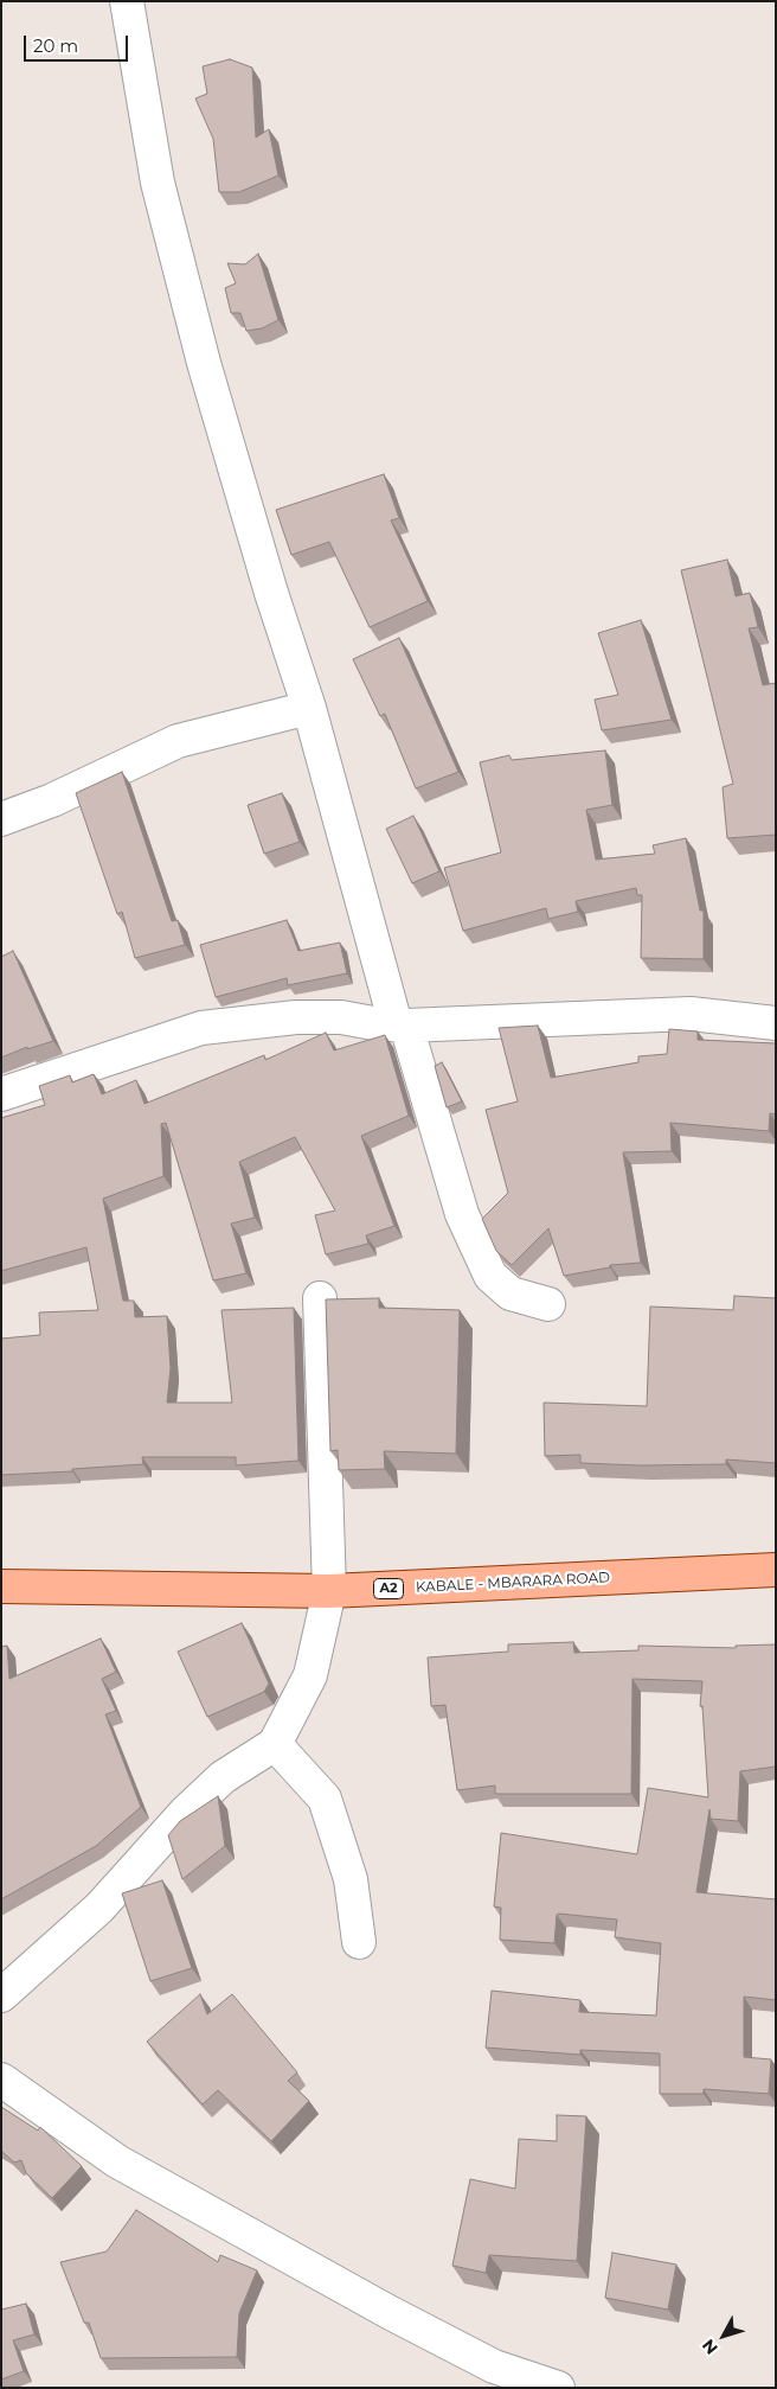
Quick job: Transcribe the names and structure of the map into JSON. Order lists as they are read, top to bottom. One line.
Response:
{"streets":{"main road":["KABALE - MBARARA ROAD","A2"]},"scale_bar":"20 m","north":"bottom left"}
